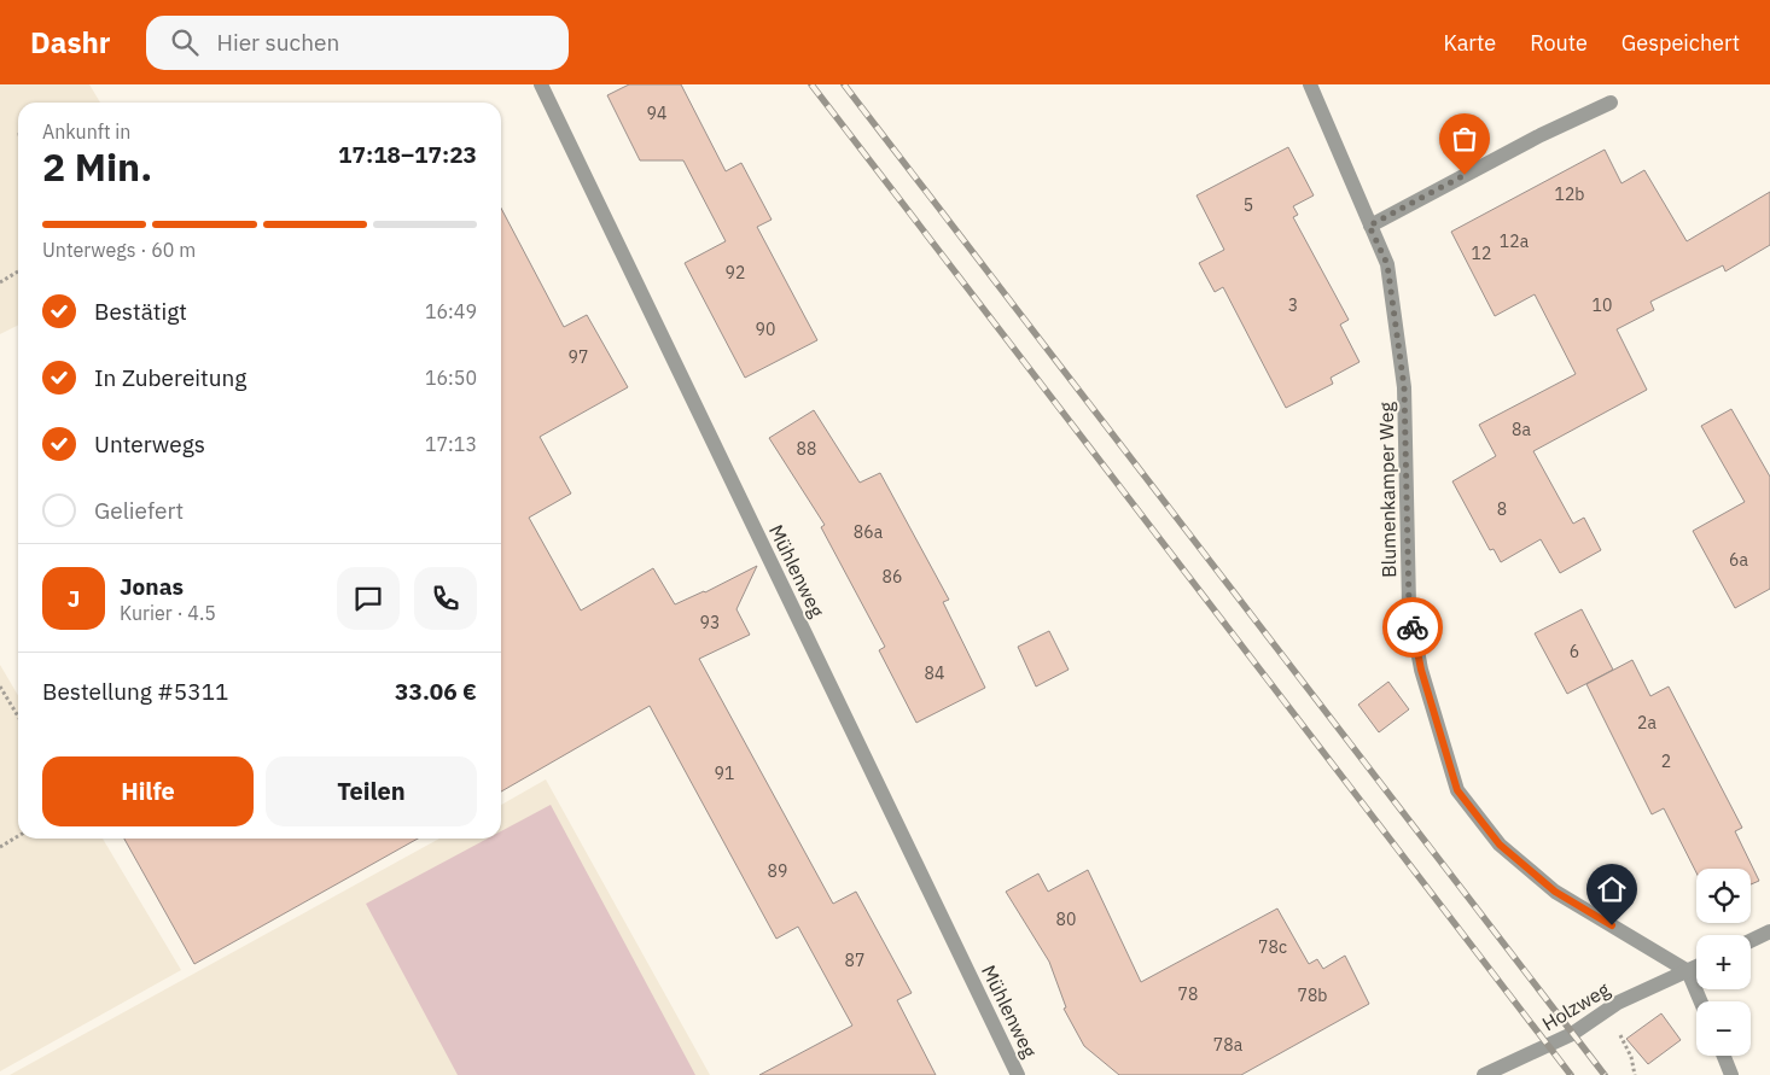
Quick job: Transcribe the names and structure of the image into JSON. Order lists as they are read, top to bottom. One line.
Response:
{"streets":{"street":["Blumenkamper Weg","Mühlenweg","Holzweg"]},"crossings":[["Blumenkamper Weg","Holzweg"]],"house_numbers":["94","12b","5","12a","12","92","3","10","90","97","8a","88","8","86a","6a","86","93","6","84","2a","2","91","89","80","78c","87","78","78b","78a"],"page":{"header":"Dashr","search":"Hier suchen","nav":["Karte","Route","Gespeichert"],"heading":["2 Min.","Ankunft in","17:18–17:23"],"panel":["Jonas","Kurier · 4.5","Bestellung #5311","33.06 €"],"bar":"Unterwegs · 60 m","list":[["Bestätigt","16:49"],["In Zubereitung","16:50"],["Unterwegs","17:13"],"Geliefert"],"round":"J","buttons":["Hilfe","Teilen"],"map_buttons":["+","−"]}}
